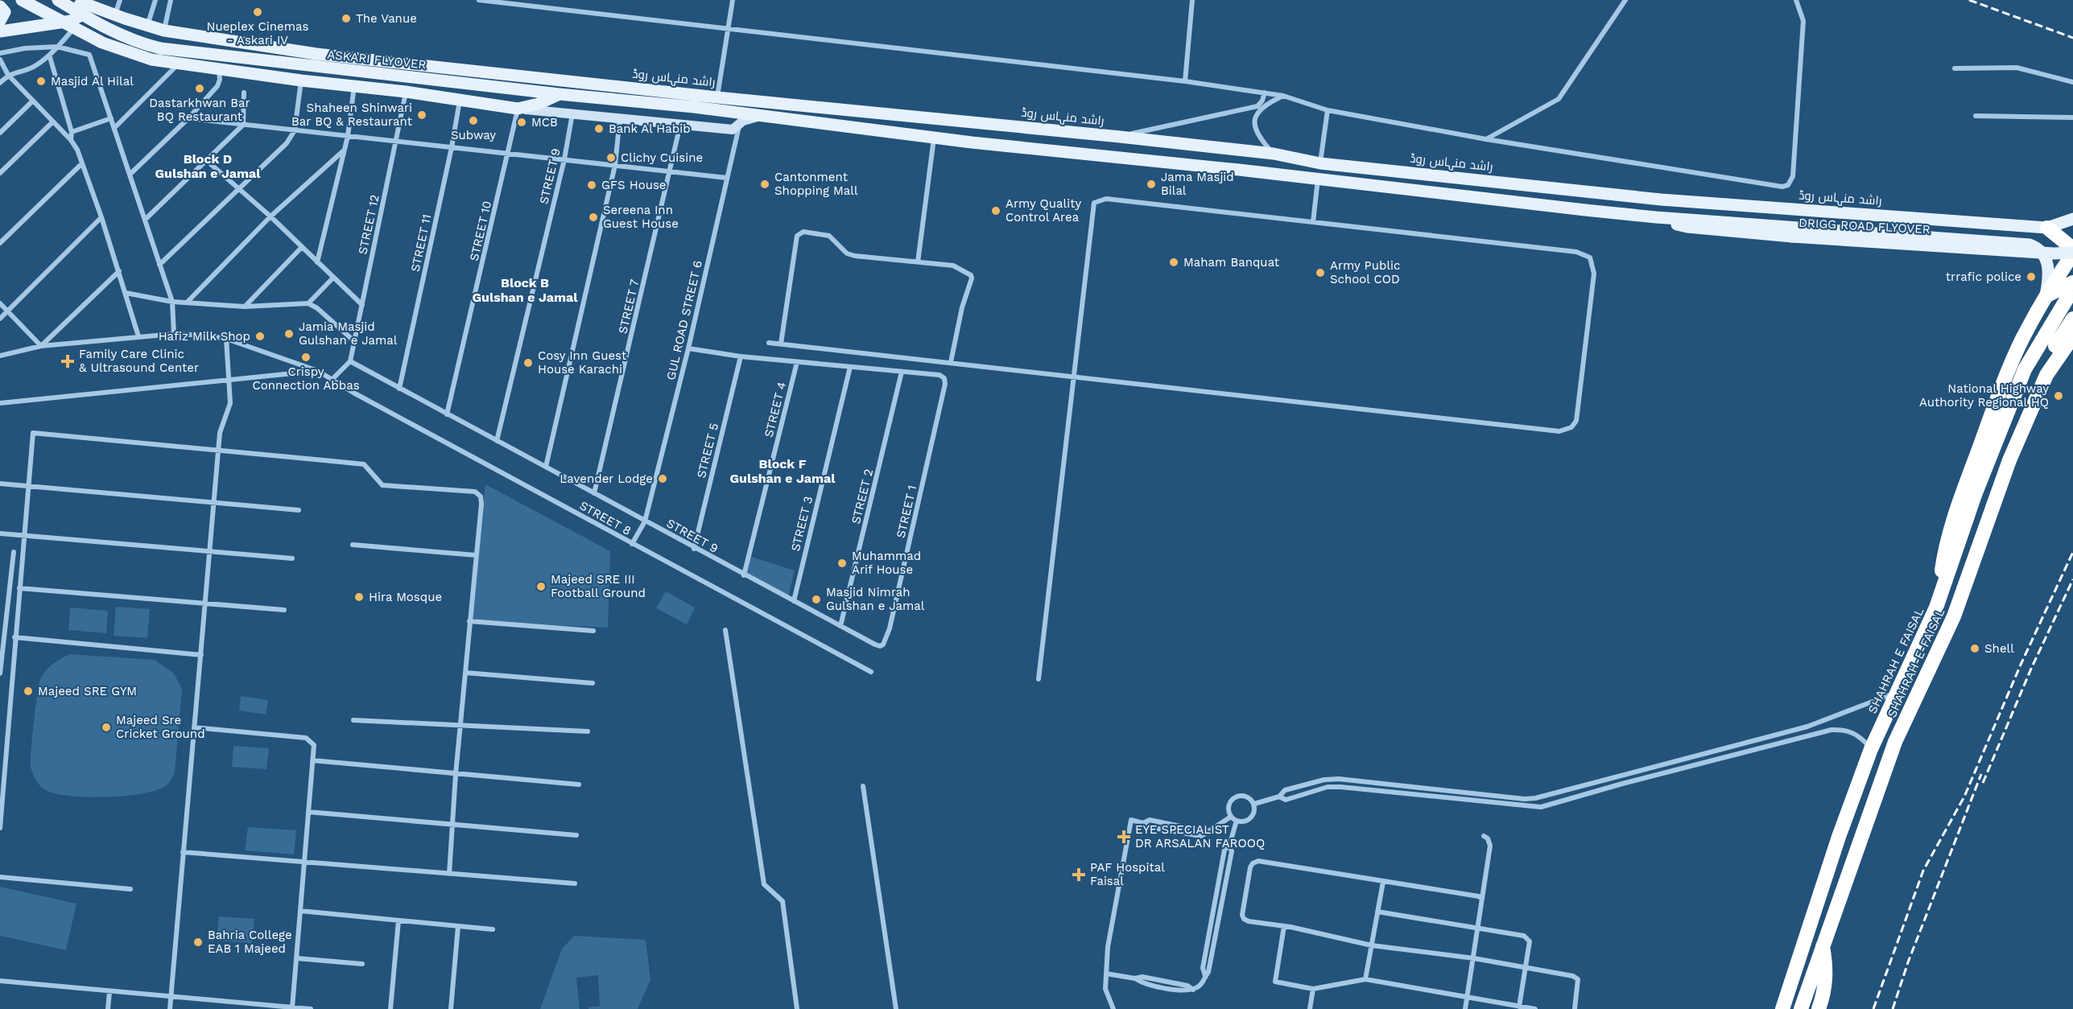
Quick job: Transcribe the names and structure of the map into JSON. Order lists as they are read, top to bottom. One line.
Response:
{"streets":{"highway":["SHAHRAH E FAISAL","SHAHRAH-E-FAISAL"],"main road":["ASKARI FLYOVER","راشد منہاس روڈ","DRIGG ROAD FLYOVER"],"street":["STREET 9","STREET 12","STREET 10","STREET 11","STREET 7","GUL ROAD STREET 6","STREET 4","STREET 5","STREET 2","STREET 1","STREET 8","STREET 3"]},"crossings":[["STREET 9","STREET 12"],["STREET 9","STREET 10"],["STREET 9","STREET 11"],["STREET 9","STREET 7"],["STREET 9","GUL ROAD STREET 6"],["STREET 9","STREET 4"],["STREET 9","STREET 5"],["STREET 9","STREET 2"],["STREET 9","STREET 1"],["STREET 9","STREET 3"],["GUL ROAD STREET 6","STREET 8"],["STREET 2","STREET 1"]],"districts":["Block D Gulshan e Jamal","Block B Gulshan e Jamal","Block F Gulshan e Jamal"],"places":{"other":["Nueplex Cinemas - Askari IV","The Vanue","Masjid Al Hilal","Dastarkhwan Bar BQ Restaurant","Shaheen Shinwari Bar BQ & Restaurant","Subway","MCB","Bank Al Habib","Clichy Cuisine","Cantonment Shopping Mall","Jama Masjid Bilal","GFS House","Army Quality Control Area","Sereena Inn Guest House","Maham Banquat","Army Public School COD","trrafic police","Jamia Masjid Gulshan e Jamal","Hafiz Milk Shop","Crispy Connection Abbas","Cosy Inn Guest House Karachi","National Highway Authority Regional HQ","Lavender Lodge","Muhammad Arif House","Majeed SRE III Football Ground","Hira Mosque","Masjid Nimrah Gulshan e Jamal","Shell","Majeed SRE GYM","Majeed Sre Cricket Ground","Bahria College EAB 1 Majeed"],"health":["Family Care Clinic & Ultrasound Center","EYE SPECIALIST DR ARSALAN FAROOQ","PAF Hospital Faisal"]}}
